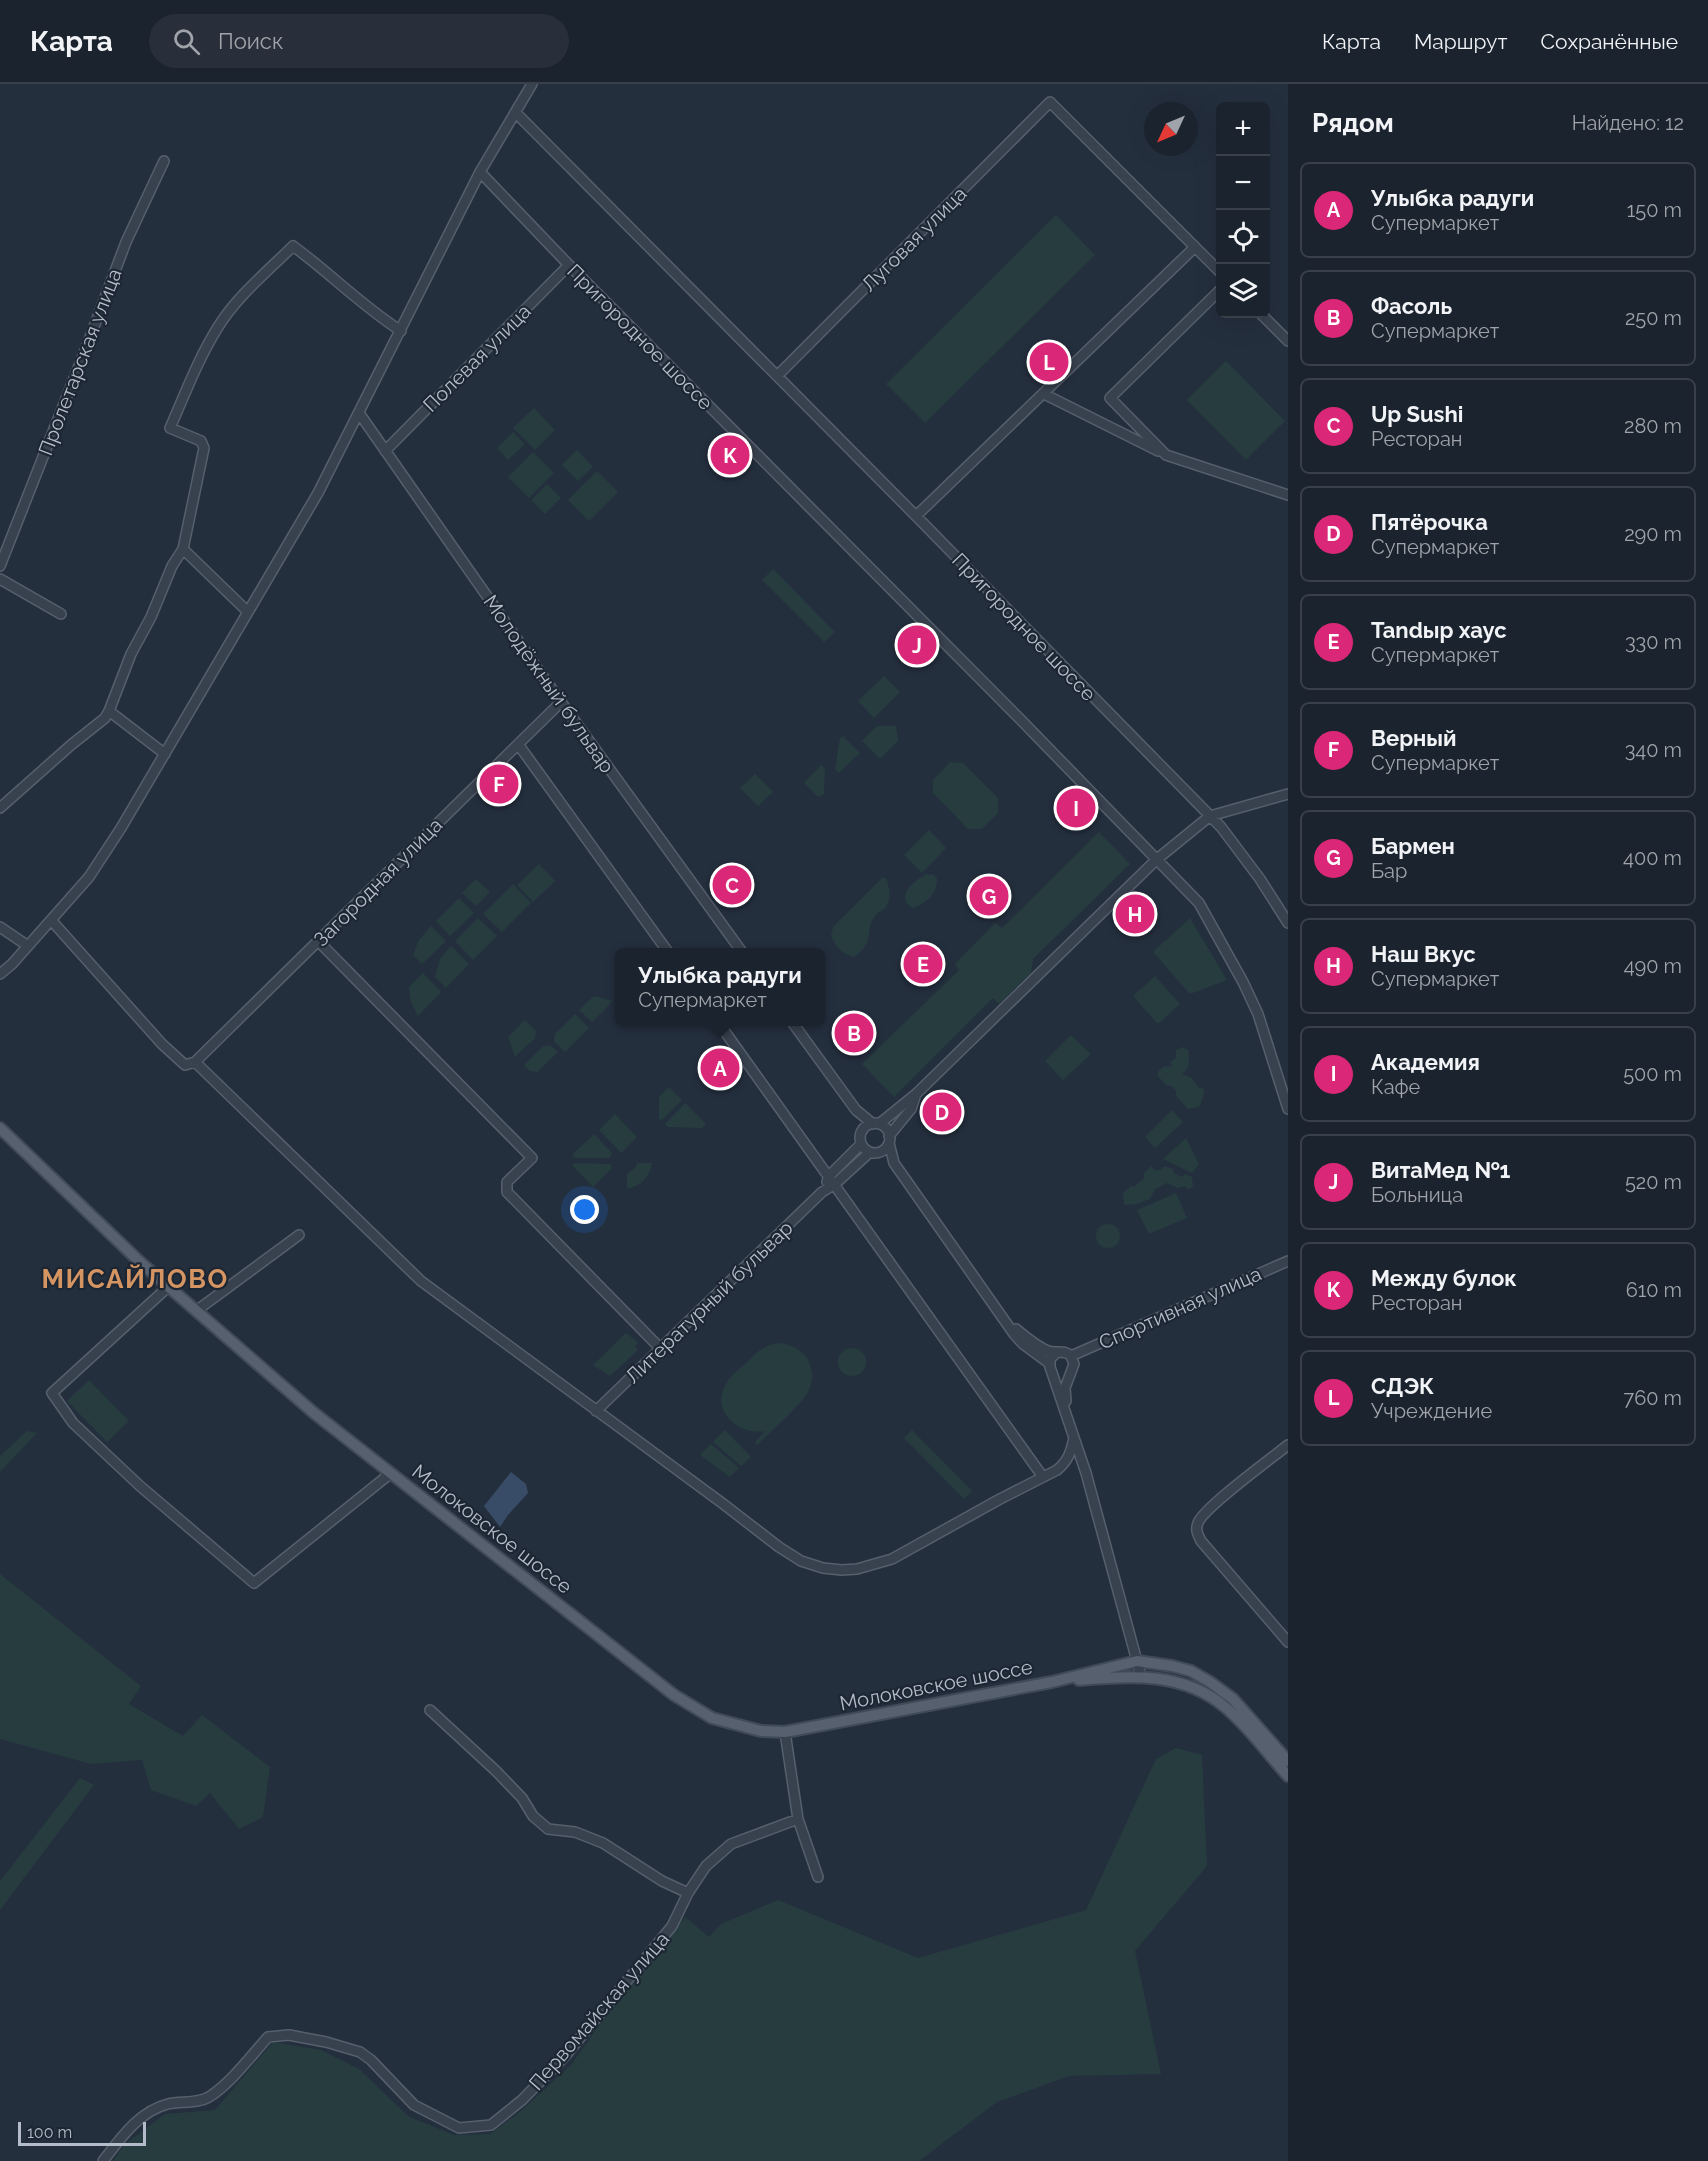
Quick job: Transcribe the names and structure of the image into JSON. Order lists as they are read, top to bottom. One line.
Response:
{"streets":{"main road":["Молоковское шоссе"],"street":["Луговая улица","Пригородное шоссе","Полевая улица","Пролетарская улица","Молодёжный бульвар","Загородная улица","Литературный бульвар","Спортивная улица","Первомайская улица"]},"crossings":[["Луговая улица","Пригородное шоссе"],["Пригородное шоссе","Полевая улица"],["Полевая улица","Молодёжный бульвар"],["Молодёжный бульвар","Загородная улица"]],"districts":["МИСАЙЛОВО"],"scale_bar":"100 m","north":"bottom left","page":{"header":"Карта","search":"Поиск","nav":["Карта","Маршрут","Сохранённые"],"heading":["Рядом","Найдено: 12"],"map_buttons":["+","−"],"list":[{"mark":"A","name":"Улыбка радуги","note":"Супермаркет","value":"150 m"},{"mark":"B","name":"Фасоль","note":"Супермаркет","value":"250 m"},{"mark":"C","name":"Up Sushi","note":"Ресторан","value":"280 m"},{"mark":"D","name":"Пятёрочка","note":"Супермаркет","value":"290 m"},{"mark":"E","name":"Tandыр хаус","note":"Супермаркет","value":"330 m"},{"mark":"F","name":"Верный","note":"Супермаркет","value":"340 m"},{"mark":"G","name":"Бармен","note":"Бар","value":"400 m"},{"mark":"H","name":"Наш Вкус","note":"Супермаркет","value":"490 m"},{"mark":"I","name":"Академия","note":"Кафе","value":"500 m"},{"mark":"J","name":"ВитаМед №1","note":"Больница","value":"520 m"},{"mark":"K","name":"Между булок","note":"Ресторан","value":"610 m"},{"mark":"L","name":"СДЭК","note":"Учреждение","value":"760 m"}],"pins":["L","K","J","F","I","C","G","H","E","B","A","D"],"popup":["Улыбка радуги","Супермаркет"],"scale":"100 m"}}
